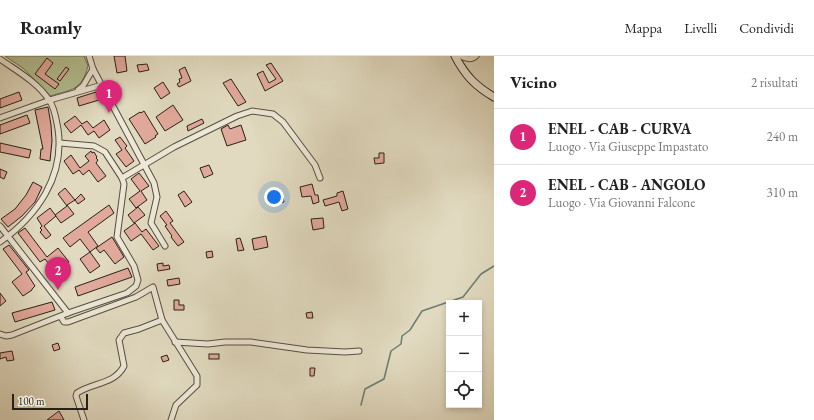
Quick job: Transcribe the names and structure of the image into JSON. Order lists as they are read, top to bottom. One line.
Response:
{"scale_bar":"100 m","page":{"header":"Roamly","nav":["Mappa","Livelli","Condividi"],"heading":["Vicino","2 risultati"],"pins":["1","2"],"list":[{"mark":"1","name":"ENEL - CAB - CURVA","note":"Luogo · Via Giuseppe Impastato","value":"240 m"},{"mark":"2","name":"ENEL - CAB - ANGOLO","note":"Luogo · Via Giovanni Falcone","value":"310 m"}],"map_buttons":["+","−"],"scale":"100 m"}}
